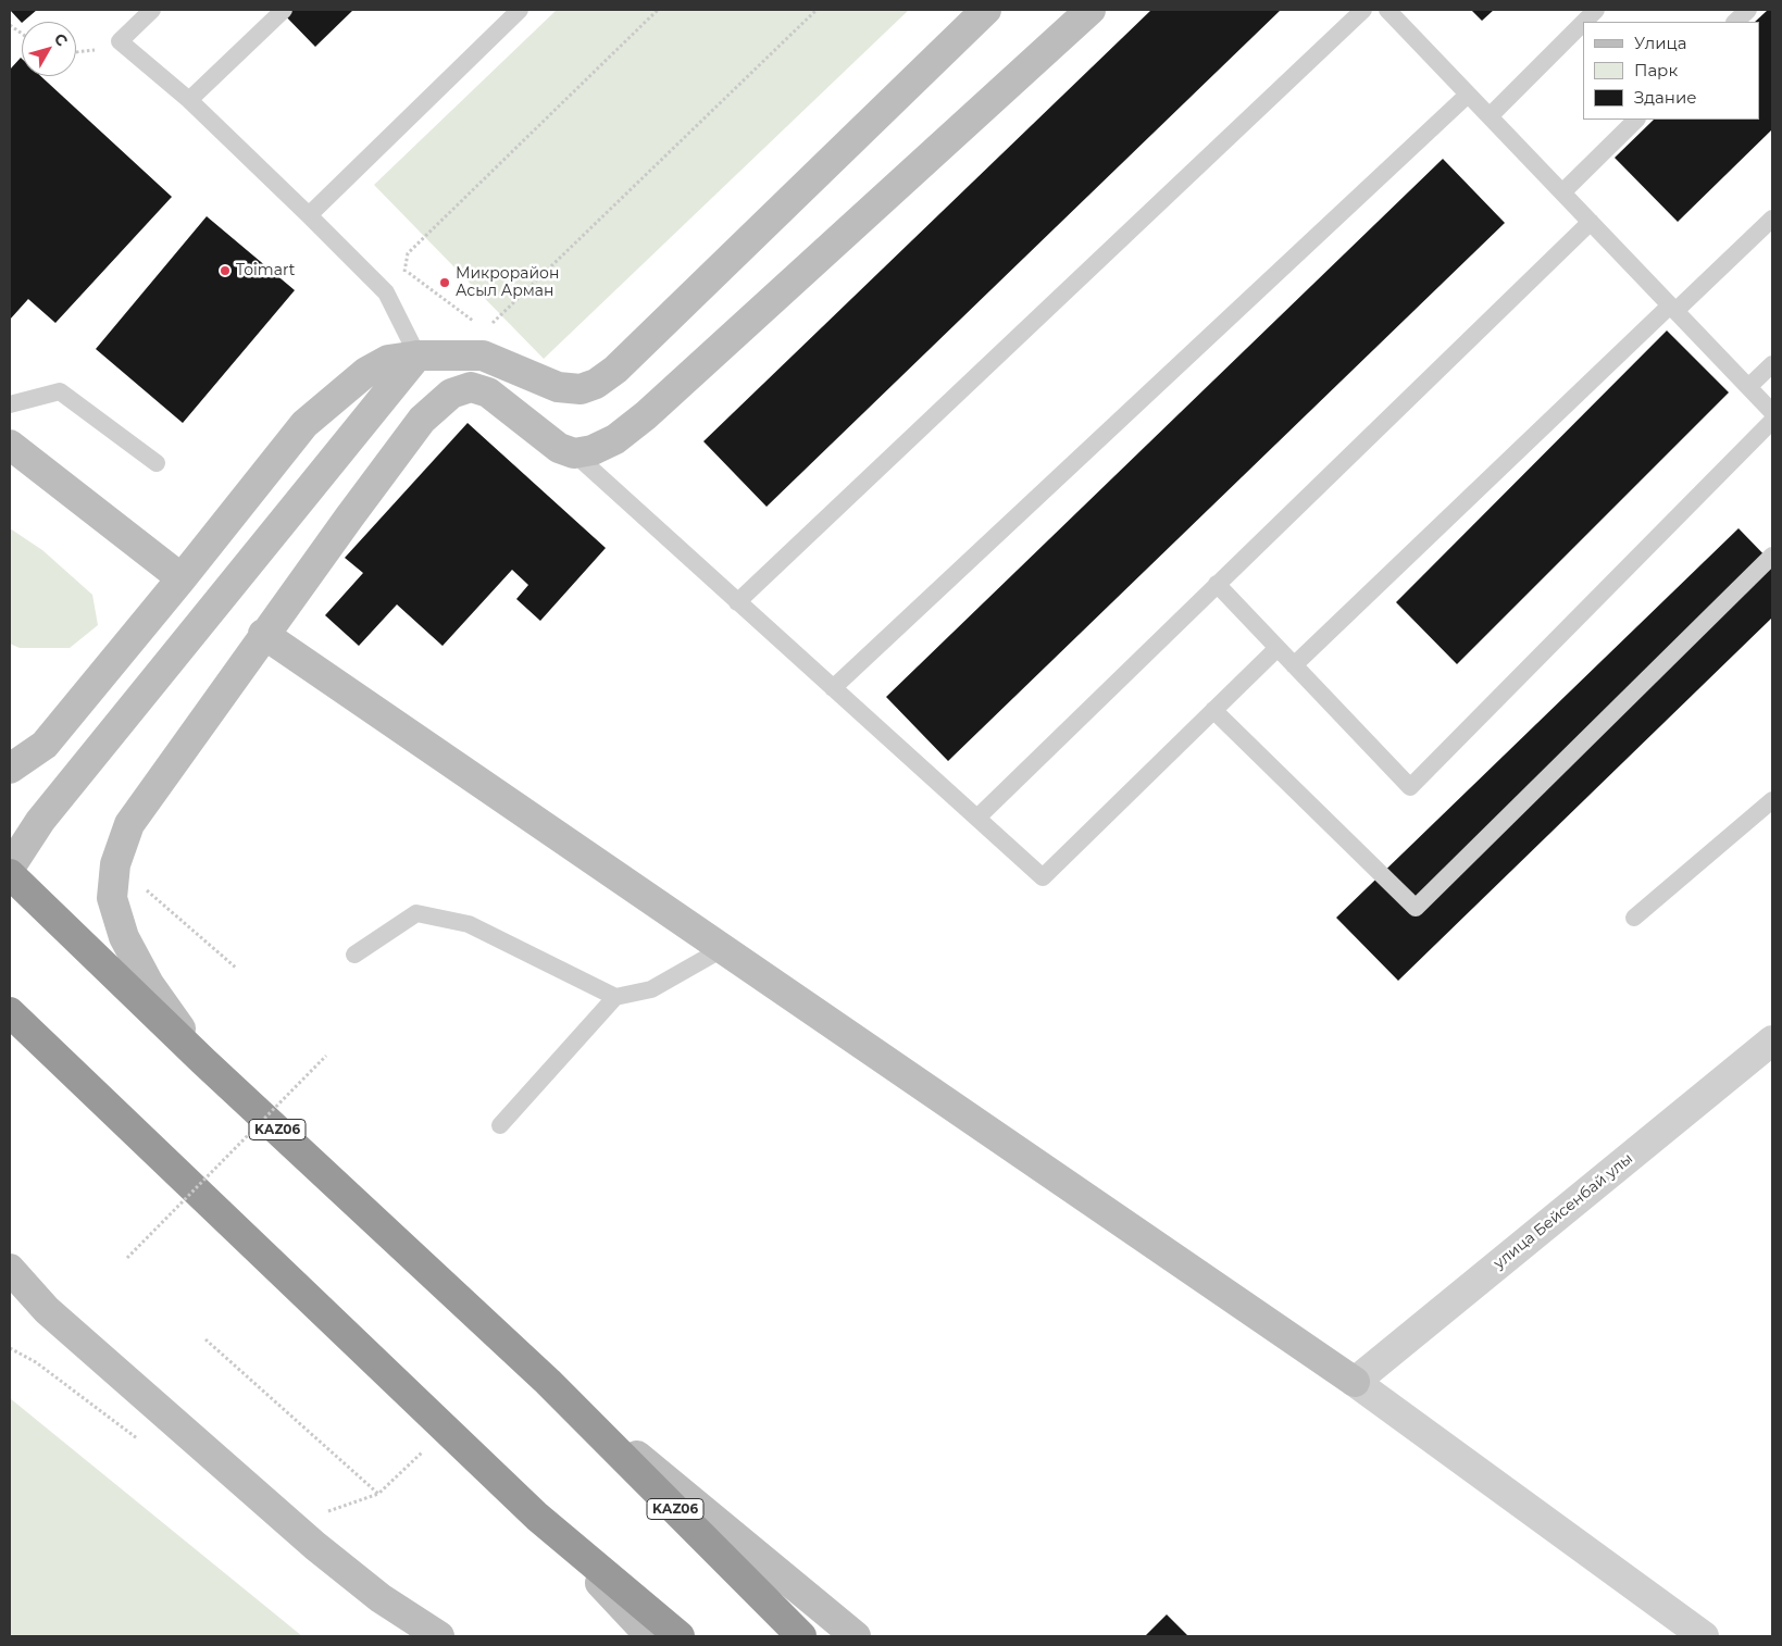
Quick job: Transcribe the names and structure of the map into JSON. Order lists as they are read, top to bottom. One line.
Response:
{"streets":{"highway":["KАZ06"],"street":["улица Бейсенбай улы"]},"places":["Toimart","Микрорайон Асыл Арман"],"legend":["Улица","Парк","Здание"],"north":"top right"}
